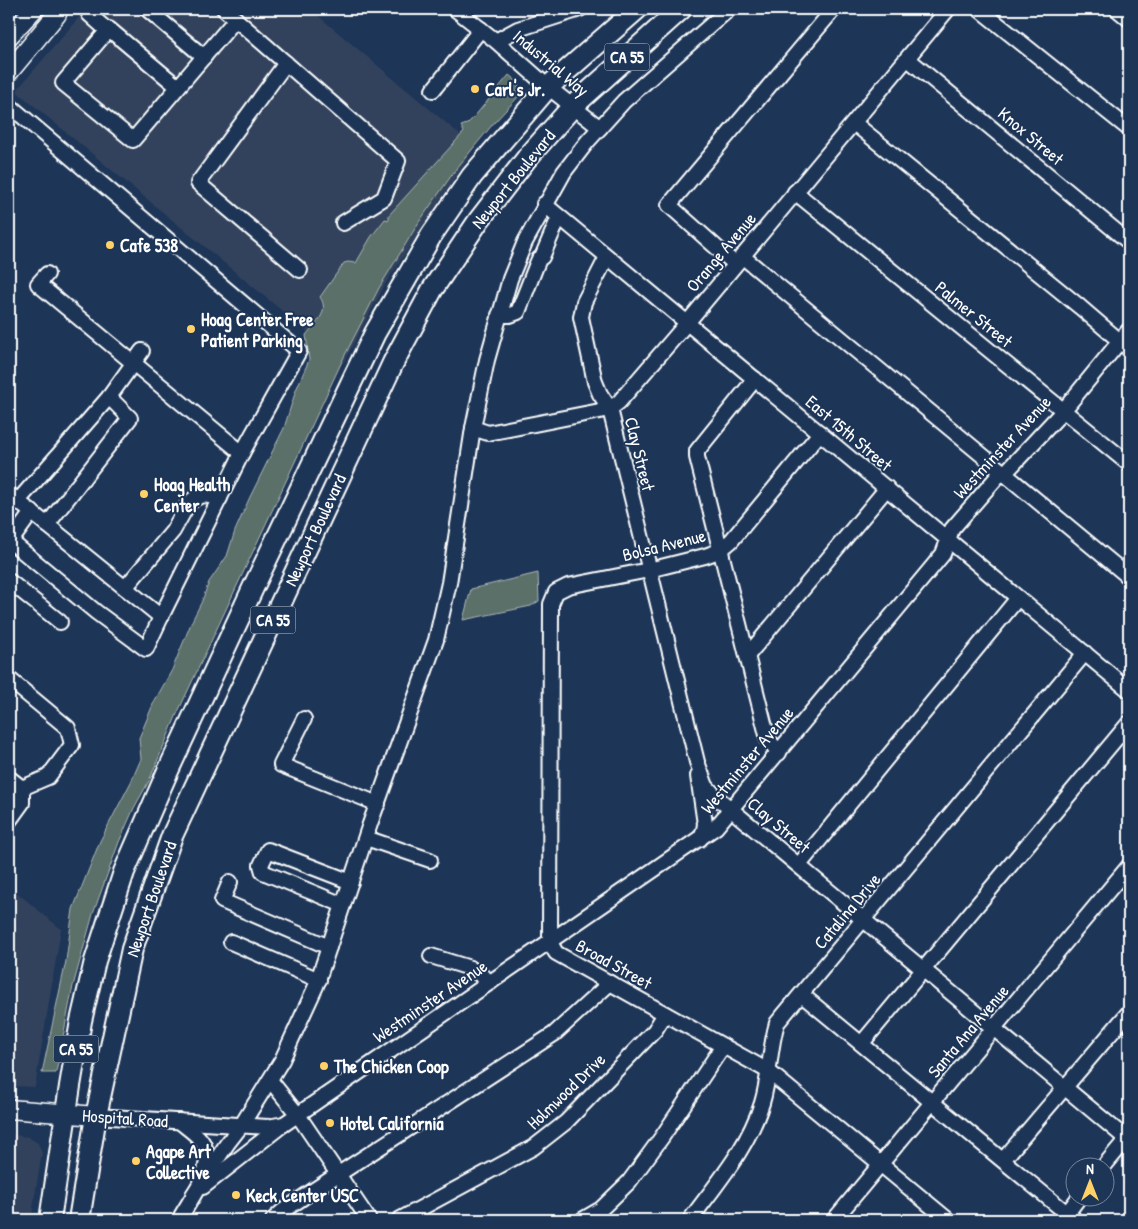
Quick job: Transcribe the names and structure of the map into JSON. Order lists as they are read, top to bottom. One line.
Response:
{"streets":{"highway":["CA 55","Newport Boulevard"],"main road":["Hospital Road"],"street":["Industrial Way","Knox Street","Orange Avenue","Palmer Street","East 15th Street","Westminster Avenue","Clay Street","Bolsa Avenue","Catalina Drive","Broad Street","Santa Ana Avenue","Holmwood Drive"]},"crossings":[["Industrial Way","Newport Boulevard"],["Knox Street","Orange Avenue"],["Newport Boulevard","Hospital Road"],["Orange Avenue","Palmer Street"],["Orange Avenue","East 15th Street"],["Orange Avenue","Clay Street"],["Palmer Street","Westminster Avenue"],["East 15th Street","Westminster Avenue"],["East 15th Street","Clay Street"],["East 15th Street","Bolsa Avenue"],["East 15th Street","Catalina Drive"],["Westminster Avenue","Clay Street"],["Westminster Avenue","Broad Street"],["Westminster Avenue","Hospital Road"],["Clay Street","Bolsa Avenue"],["Clay Street","Catalina Drive"],["Clay Street","Santa Ana Avenue"],["Bolsa Avenue","Broad Street"],["Catalina Drive","Broad Street"],["Broad Street","Santa Ana Avenue"],["Broad Street","Holmwood Drive"]],"places":["Carl's Jr.","Cafe 538","Hoag Center Free Patient Parking","Hoag Health Center","The Chicken Coop","Hotel California","Agape Art Collective","Keck Center USC"],"north":"top"}
